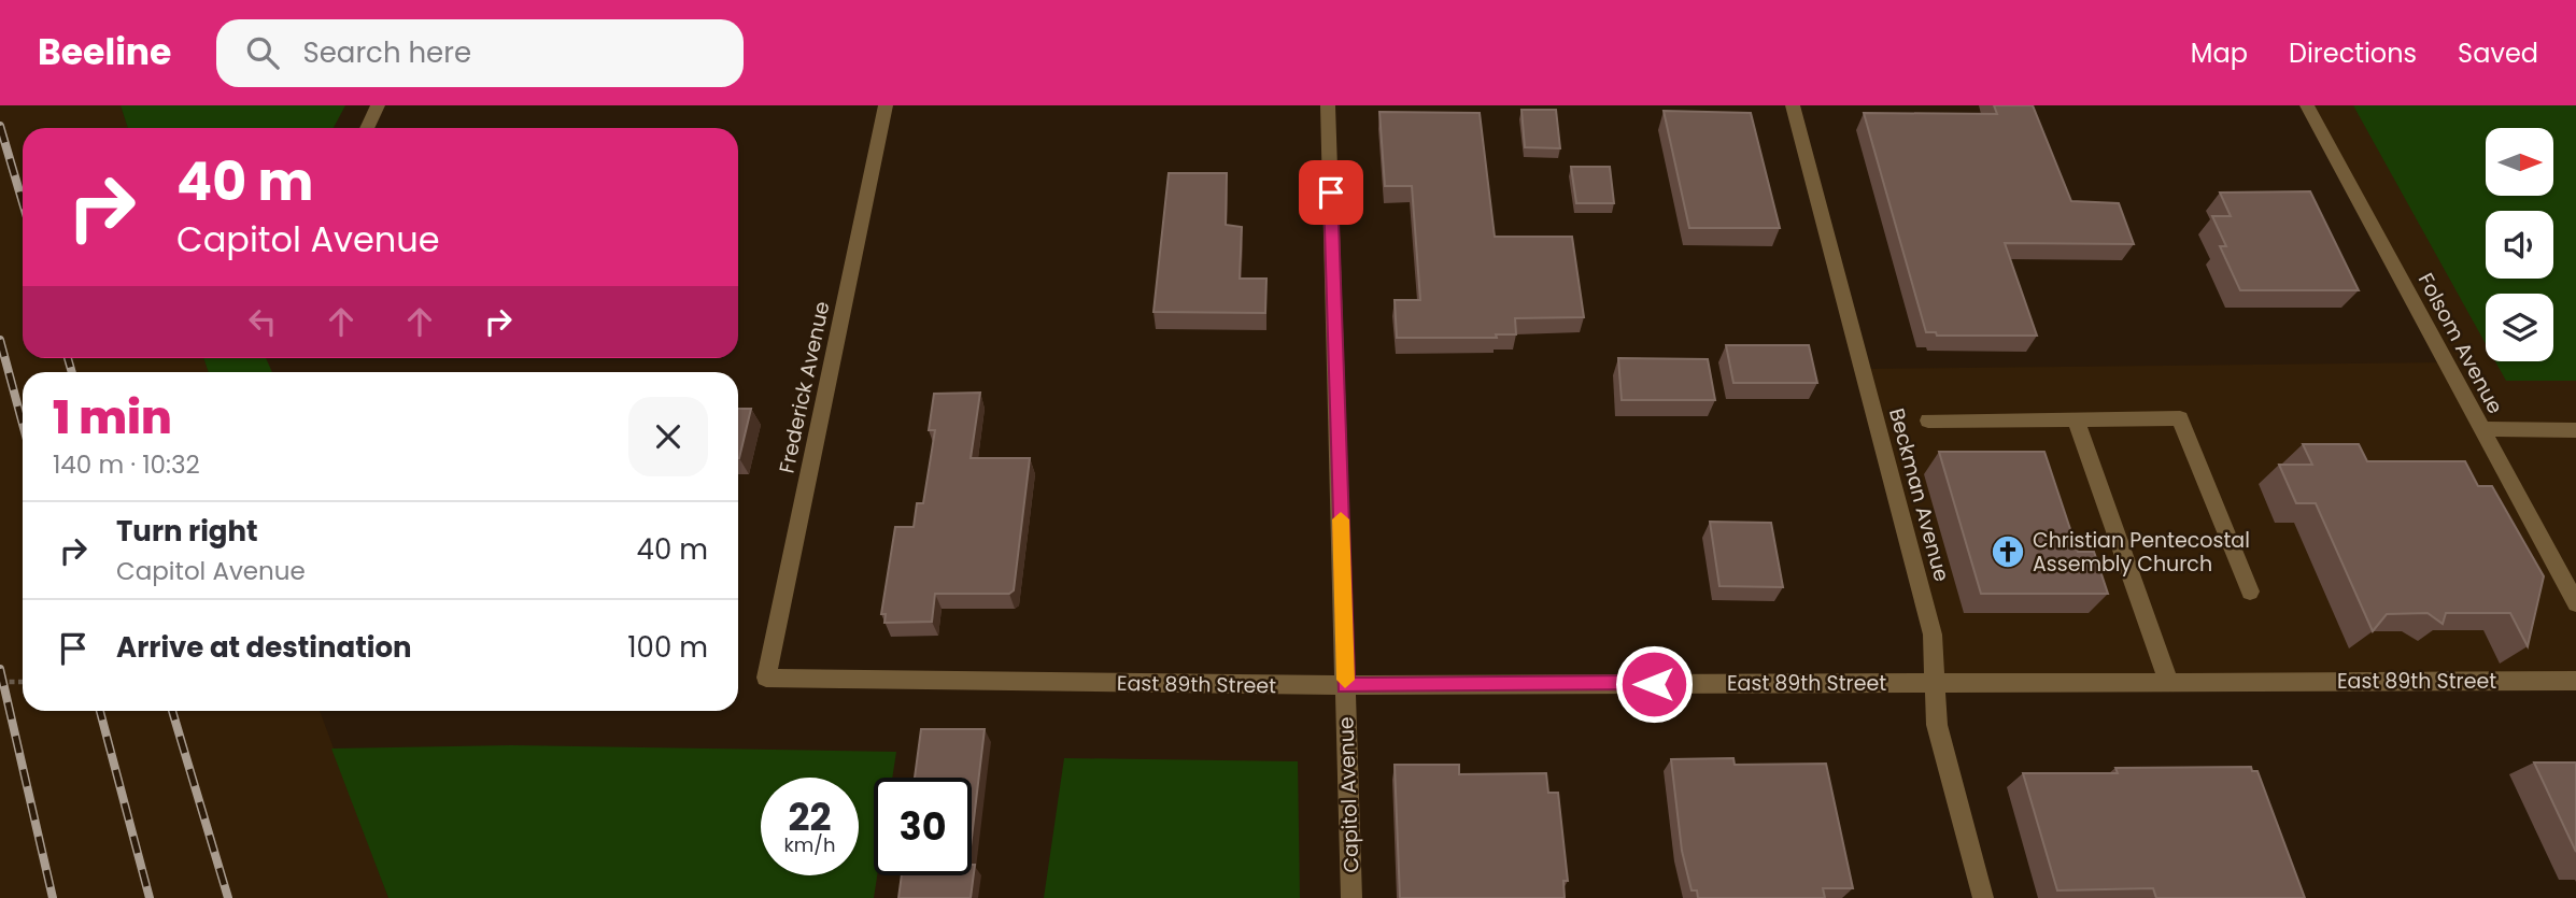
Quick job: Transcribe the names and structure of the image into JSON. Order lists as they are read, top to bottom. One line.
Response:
{"streets":{"street":["Folsom Avenue","Frederick Avenue","Beckman Avenue","East 89th Street","Capitol Avenue"]},"crossings":[["Frederick Avenue","East 89th Street"],["Beckman Avenue","East 89th Street"],["East 89th Street","Capitol Avenue"]],"places":{"church":["Christian Pentecostal Assembly Church"]},"north":"right","page":{"header":"Beeline","search":"Search here","nav":["Map","Directions","Saved"],"turn":["40 m","Capitol Avenue"],"heading":["1 min","140 m · 10:32"],"list":[{"name":"Turn right","note":"Capitol Avenue","value":"40 m"},{"name":"Arrive at destination","value":"100 m"}],"speed":"22 km/h","limit":"30"}}
